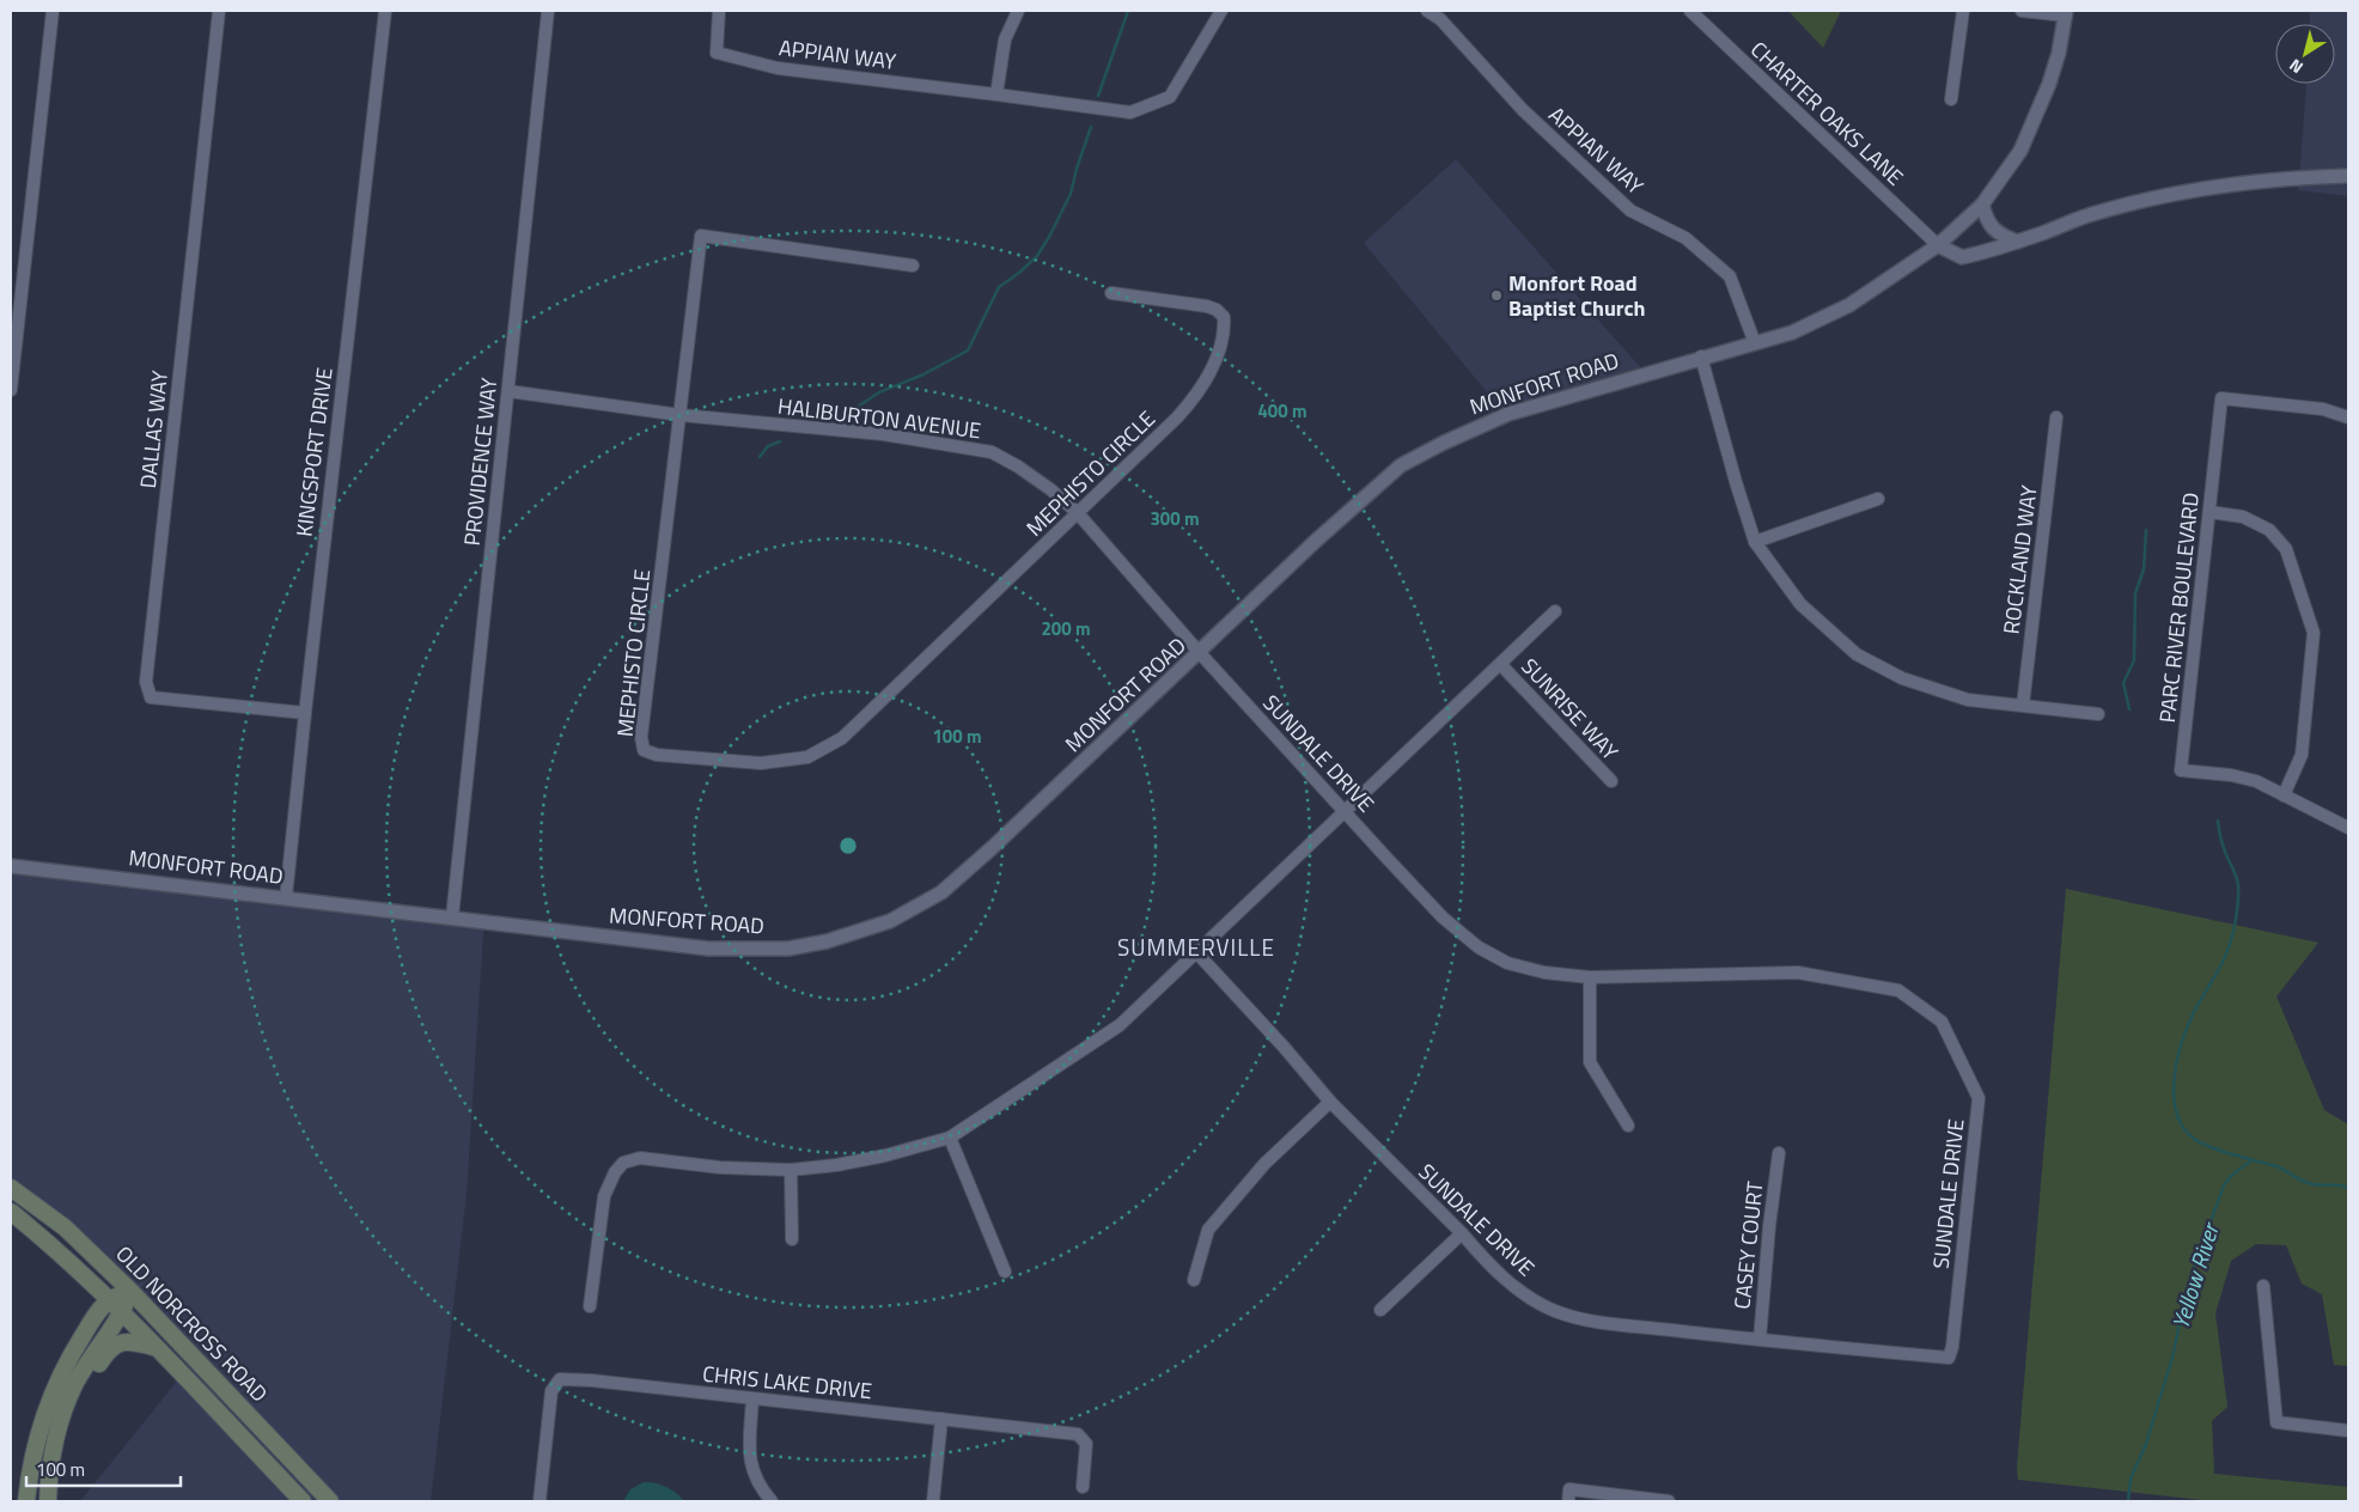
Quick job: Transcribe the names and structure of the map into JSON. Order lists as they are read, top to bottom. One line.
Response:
{"streets":{"main road":["OLD NORCROSS ROAD"],"street":["APPIAN WAY","CHARTER OAKS LANE","MONFORT ROAD","HALIBURTON AVENUE","DALLAS WAY","KINGSPORT DRIVE","PROVIDENCE WAY","MEPHISTO CIRCLE","ROCKLAND WAY","PARC RIVER BOULEVARD","SUNRISE WAY","SUNDALE DRIVE","CASEY COURT","CHRIS LAKE DRIVE"]},"crossings":[["APPIAN WAY","MONFORT ROAD"],["CHARTER OAKS LANE","MONFORT ROAD"],["MONFORT ROAD","HALIBURTON AVENUE"],["MONFORT ROAD","KINGSPORT DRIVE"],["MONFORT ROAD","PROVIDENCE WAY"],["MONFORT ROAD","SUNDALE DRIVE"],["HALIBURTON AVENUE","PROVIDENCE WAY"],["HALIBURTON AVENUE","MEPHISTO CIRCLE"],["HALIBURTON AVENUE","SUNDALE DRIVE"],["DALLAS WAY","KINGSPORT DRIVE"],["SUNDALE DRIVE","CASEY COURT"]],"districts":["SUMMERVILLE"],"water":["Yellow River"],"places":["Monfort Road Baptist Church"],"scale_bar":"100 m","north":"bottom left","rings":["400 m","300 m","200 m","100 m"]}
